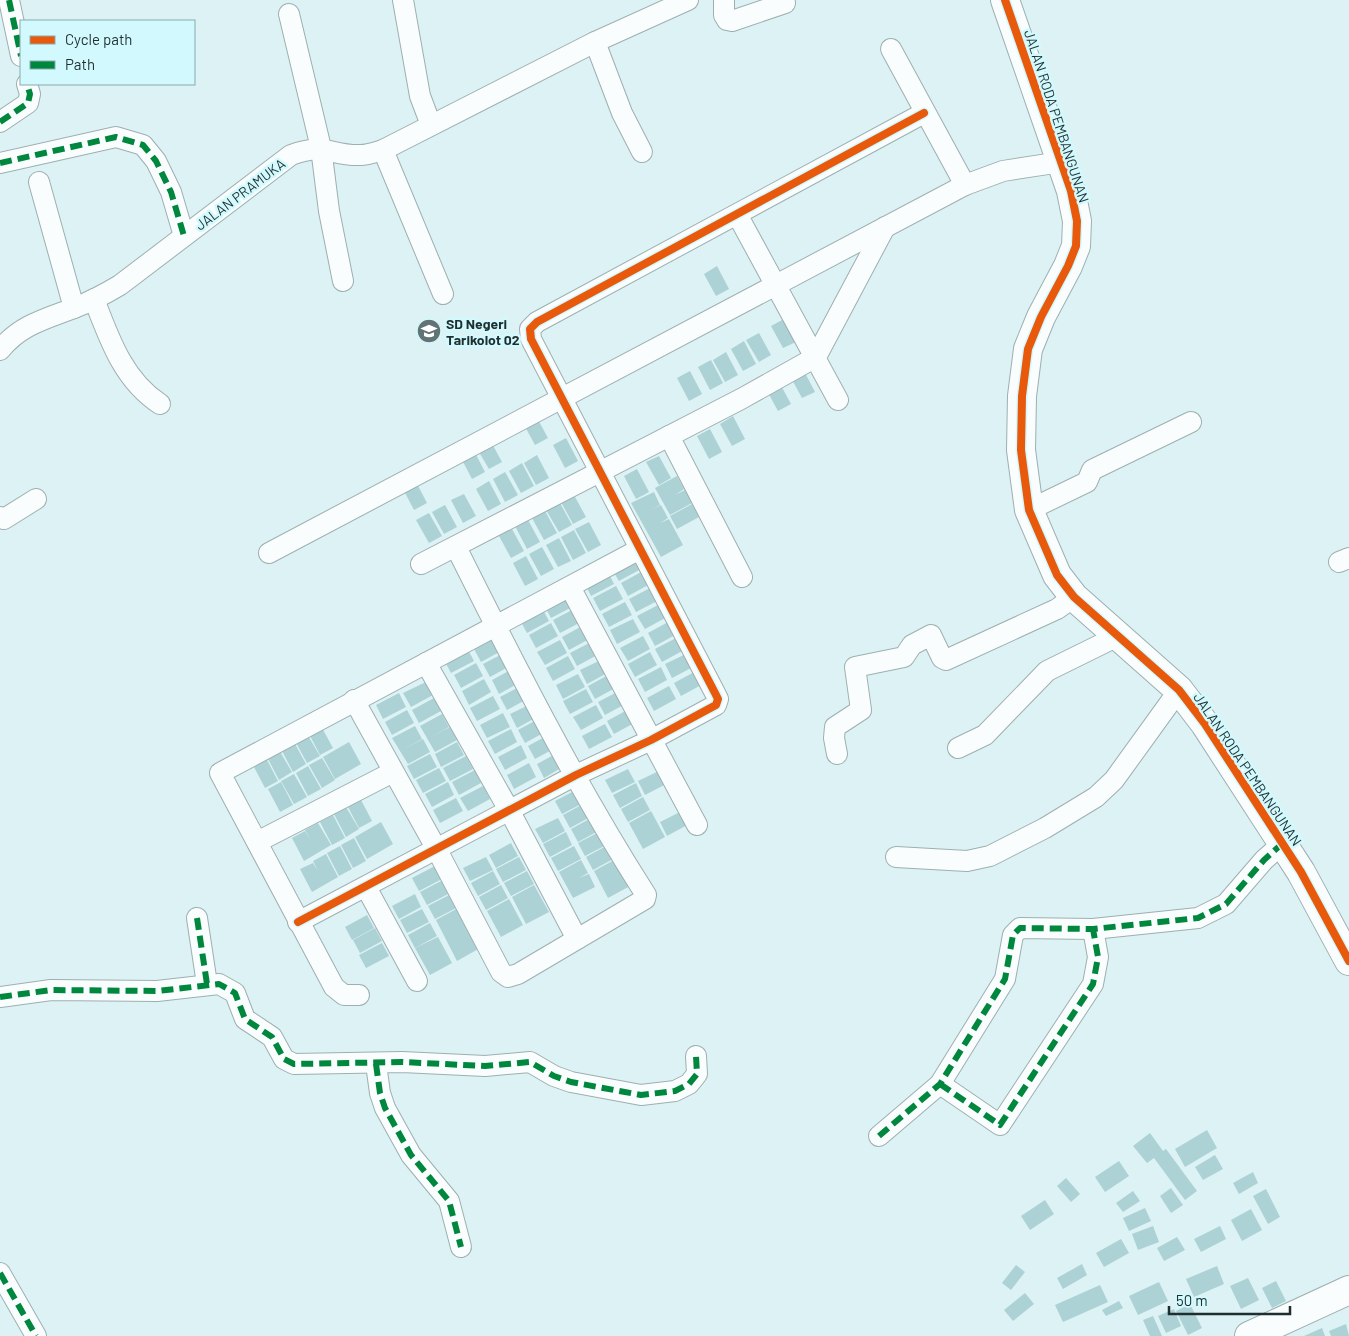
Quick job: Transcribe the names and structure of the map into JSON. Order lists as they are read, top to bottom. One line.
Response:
{"streets":{"street":["JALAN RODA PEMBANGUNAN","JALAN PRAMUKA"]},"places":{"school or university":["SD Negeri Tarikolot 02"]},"legend":["Cycle path","Path"],"scale_bar":"50 m"}
